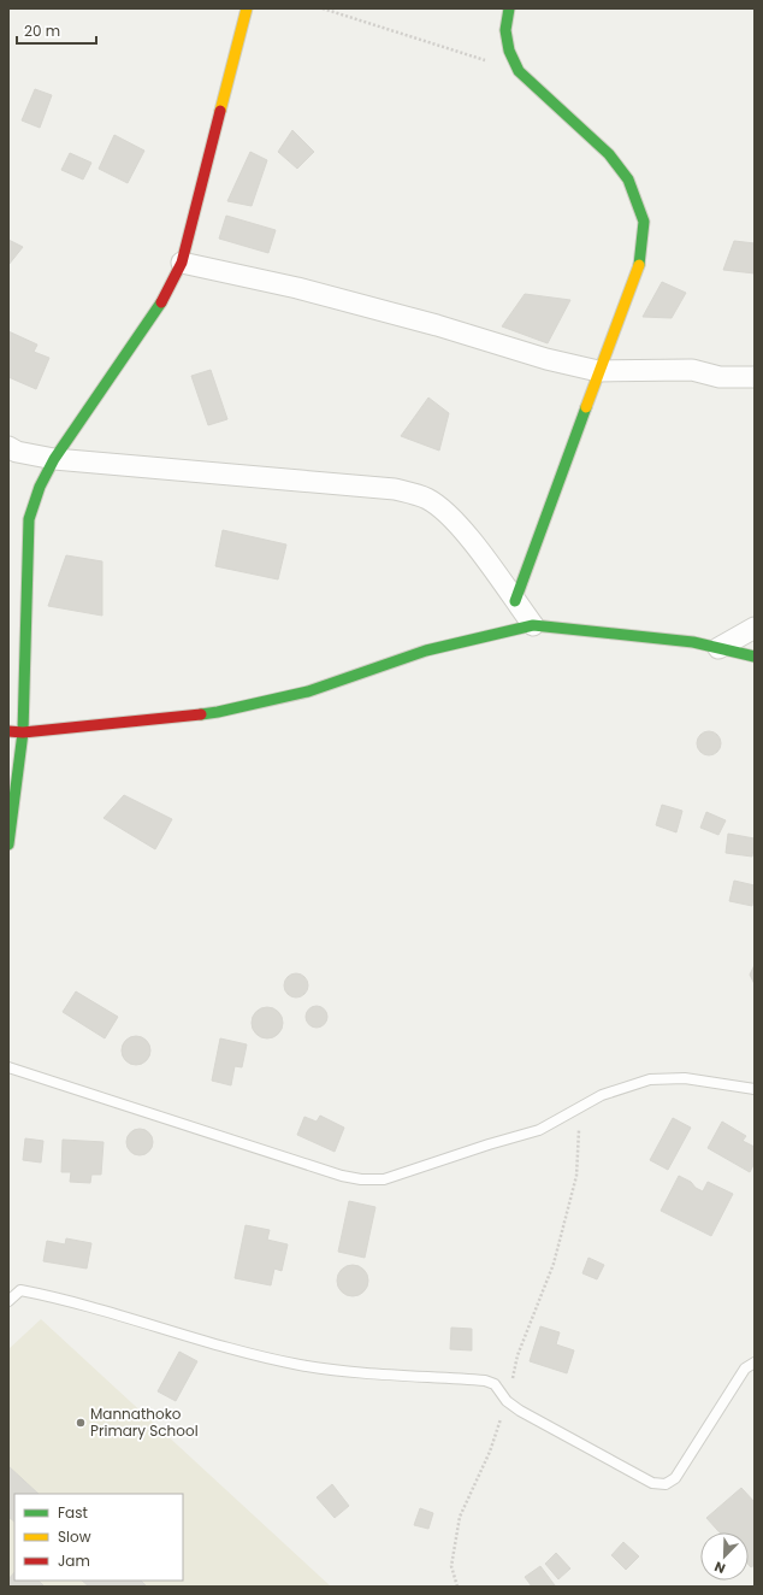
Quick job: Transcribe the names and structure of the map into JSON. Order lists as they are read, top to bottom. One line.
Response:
{"places":["Mannathoko Primary School"],"legend":["Fast","Slow","Jam"],"scale_bar":"20 m","north":"bottom left"}
